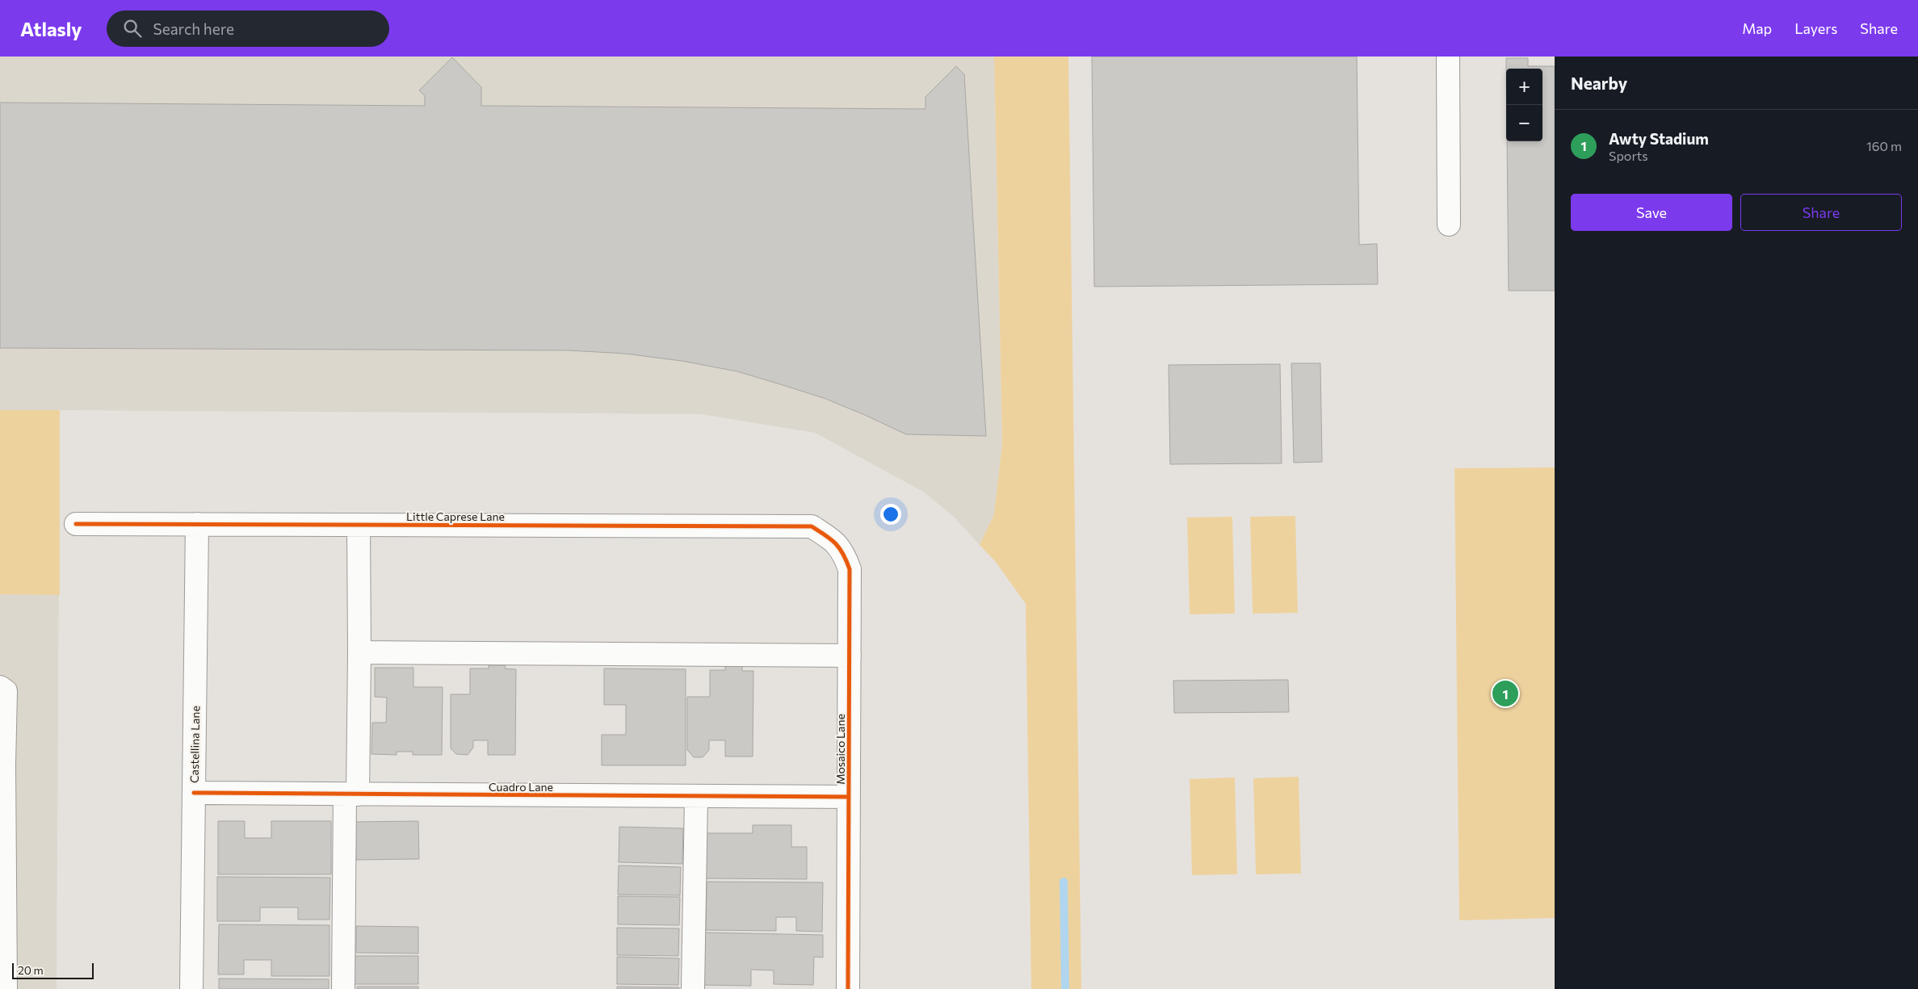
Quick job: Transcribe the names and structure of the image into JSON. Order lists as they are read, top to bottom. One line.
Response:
{"streets":{"street":["Little Caprese Lane","Castellina Lane","Mosaico Lane","Cuadro Lane"]},"crossings":[["Little Caprese Lane","Castellina Lane"],["Little Caprese Lane","Mosaico Lane"],["Castellina Lane","Cuadro Lane"],["Mosaico Lane","Cuadro Lane"]],"scale_bar":"20 m","page":{"header":"Atlasly","search":"Search here","nav":["Map","Layers","Share"],"heading":"Nearby","map_buttons":["+","−"],"list":[{"mark":"1","name":"Awty Stadium","note":"Sports","value":"160 m"}],"buttons":["Save","Share"],"pins":"1","scale":"20 m"}}
